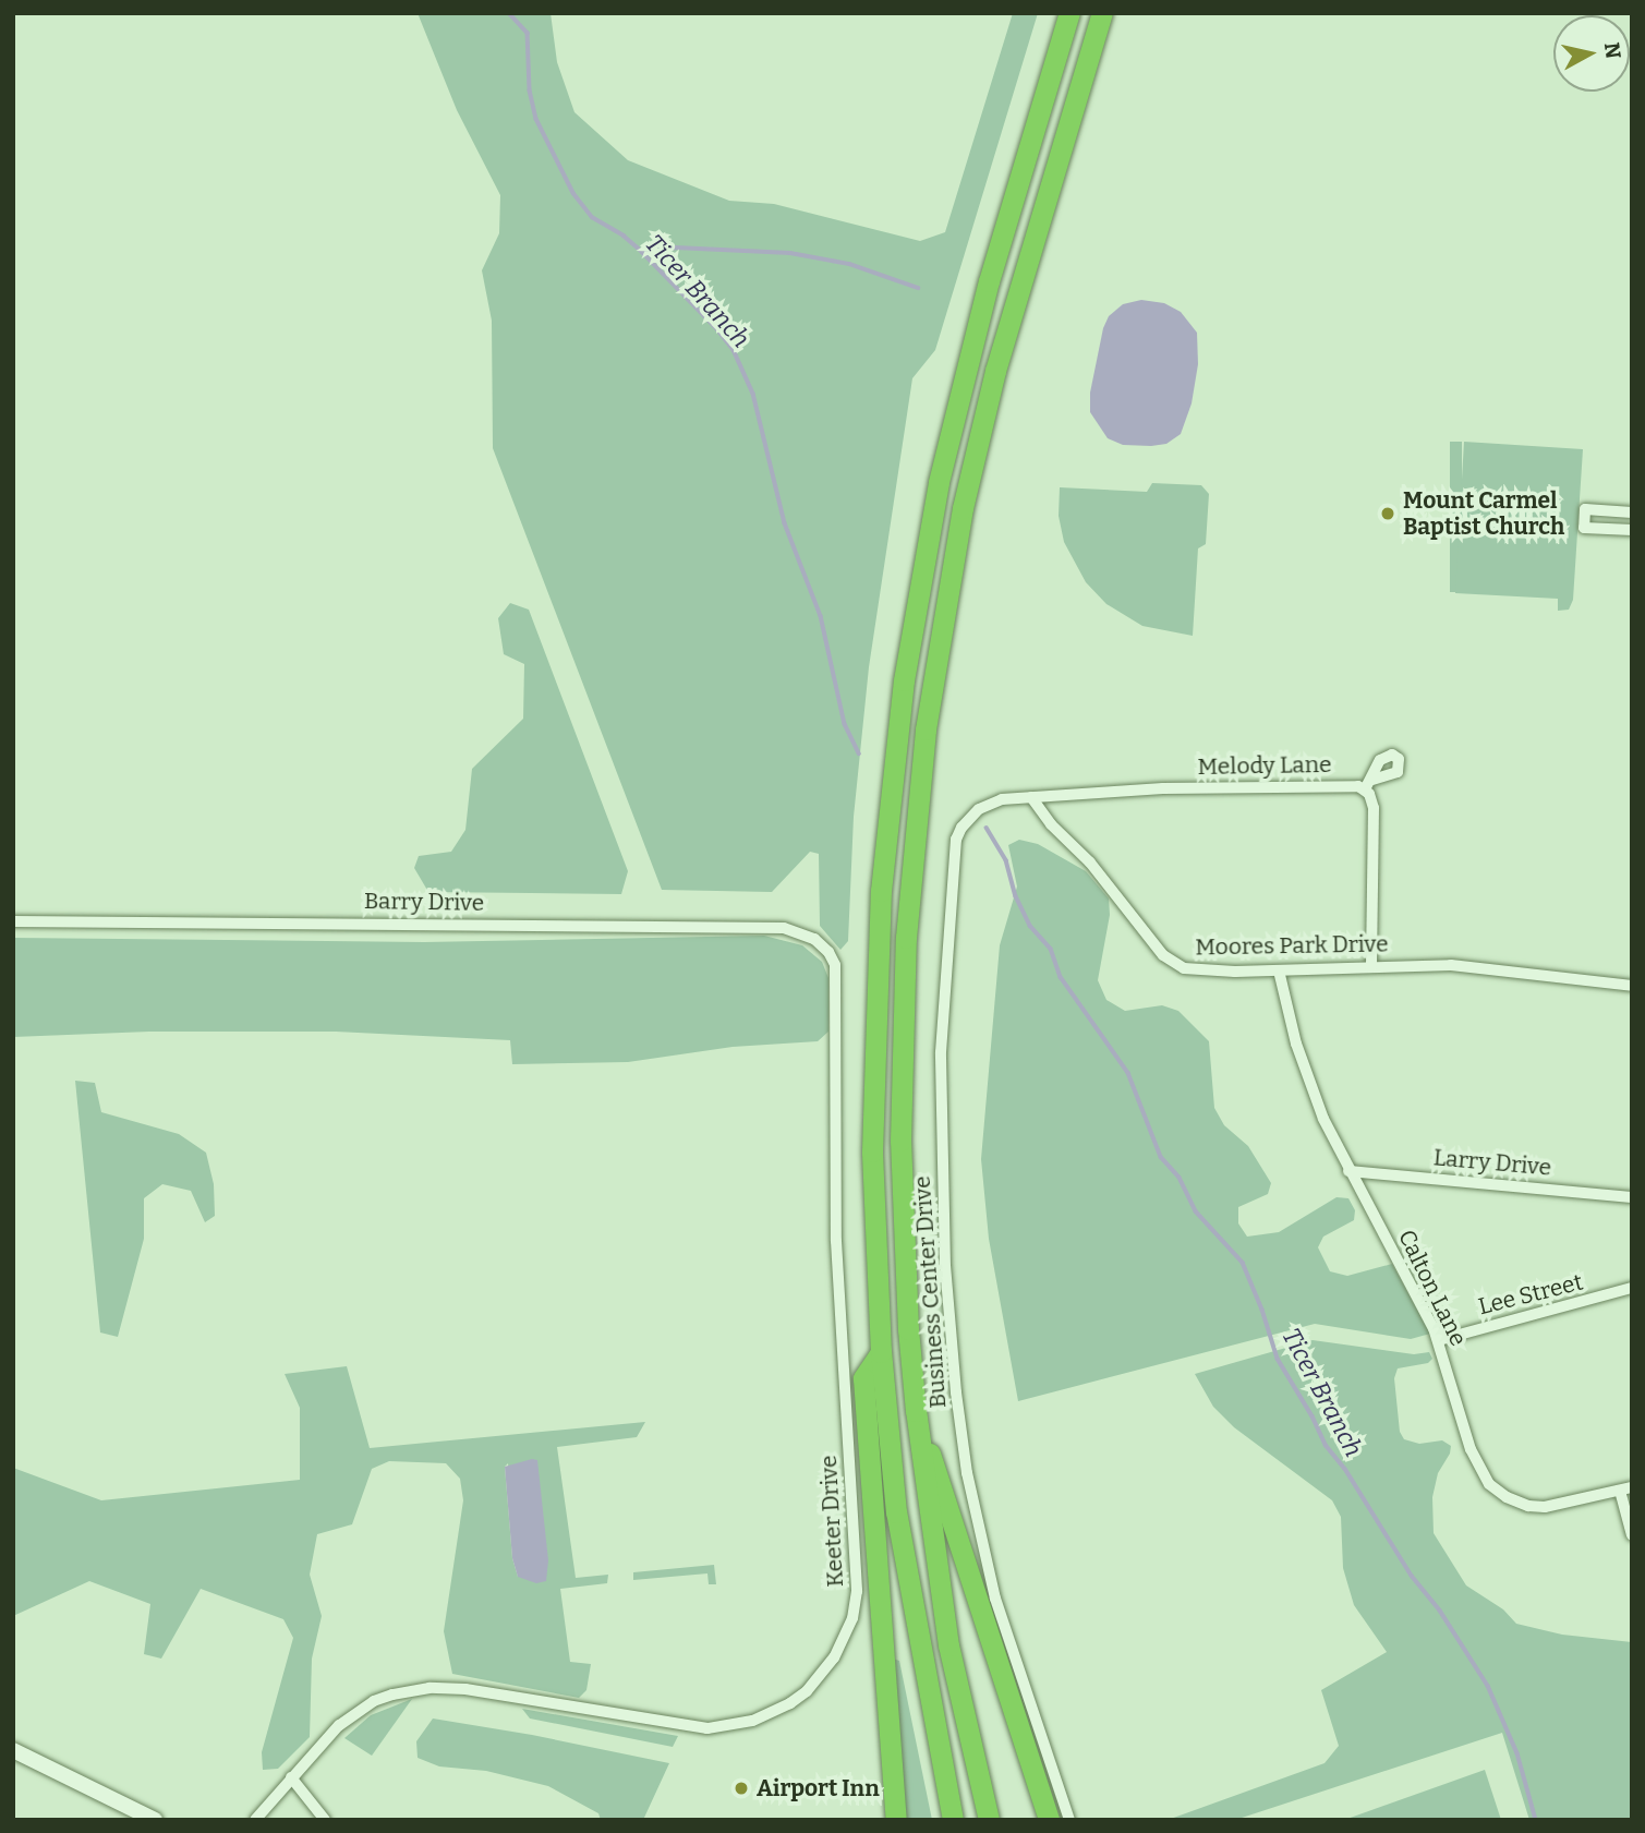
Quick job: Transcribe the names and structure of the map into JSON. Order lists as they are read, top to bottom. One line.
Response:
{"streets":{"street":["Melody Lane","Barry Drive","Moores Park Drive","Larry Drive","Calton Lane","Business Center Drive","Lee Street","Keeter Drive"]},"crossings":[["Melody Lane","Moores Park Drive"],["Melody Lane","Business Center Drive"],["Barry Drive","Keeter Drive"],["Moores Park Drive","Calton Lane"],["Moores Park Drive","Business Center Drive"],["Larry Drive","Calton Lane"],["Calton Lane","Lee Street"]],"water":["Ticer Branch"],"places":["Mount Carmel Baptist Church","Airport Inn"],"north":"right"}
